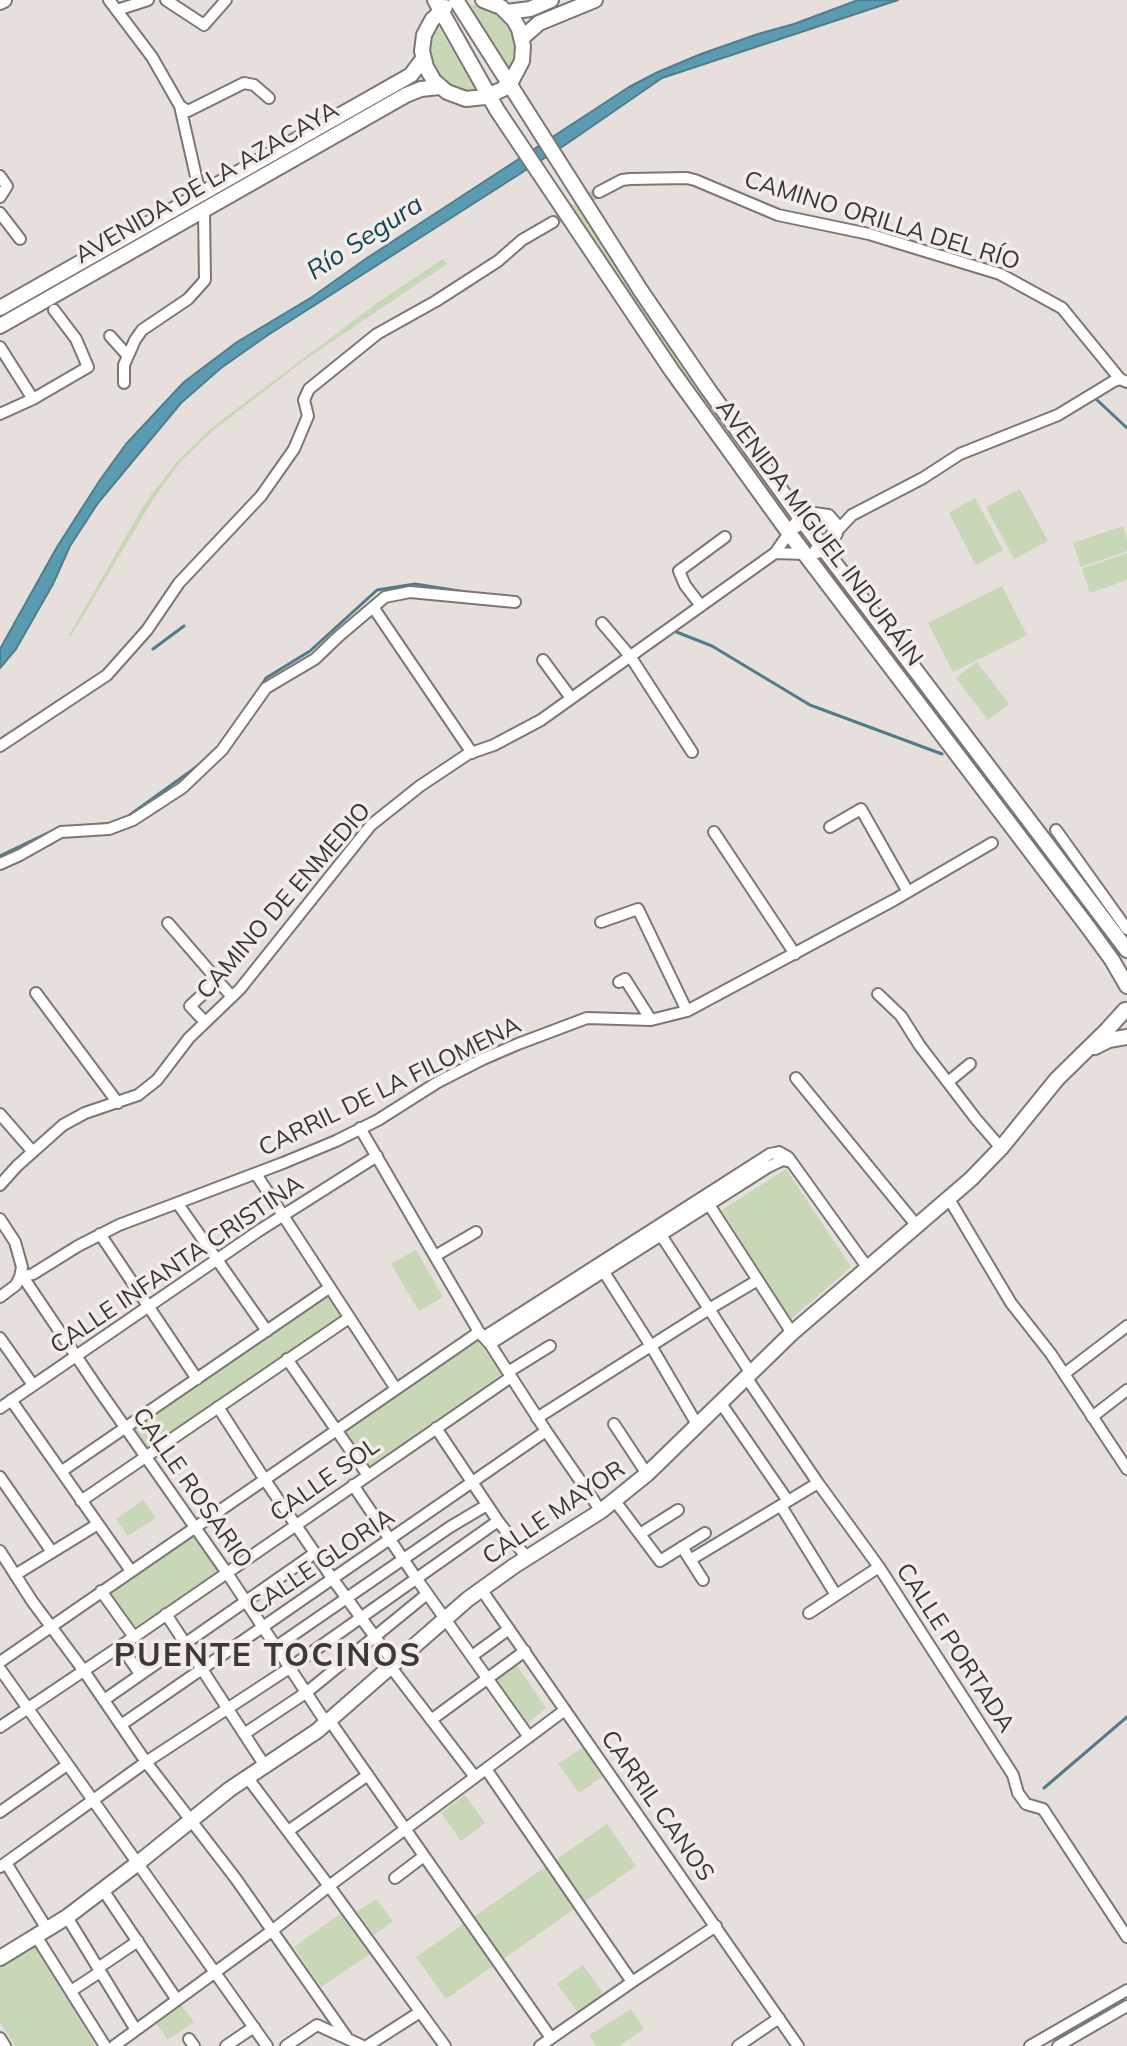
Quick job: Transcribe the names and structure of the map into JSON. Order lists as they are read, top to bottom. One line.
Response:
{"streets":{"main road":["AVENIDA DE LA AZACAYA","AVENIDA MIGUEL INDURÁIN","CALLE MAYOR"],"street":["CAMINO ORILLA DEL RÍO","CAMINO DE ENMEDIO","CARRIL DE LA FILOMENA","CALLE INFANTA CRISTINA","CALLE SOL","CALLE ROSARIO","CALLE GLORIA","CALLE PORTADA","CARRIL CANOS"]},"crossings":[["AVENIDA MIGUEL INDURÁIN","CAMINO DE ENMEDIO"],["CARRIL DE LA FILOMENA","CALLE ROSARIO"],["CALLE INFANTA CRISTINA","CALLE ROSARIO"],["CALLE SOL","CALLE ROSARIO"],["CALLE ROSARIO","CALLE MAYOR"],["CALLE ROSARIO","CALLE GLORIA"],["CALLE MAYOR","CALLE PORTADA"],["CALLE MAYOR","CARRIL CANOS"]],"districts":["PUENTE TOCINOS"],"water":["Río Segura"]}
